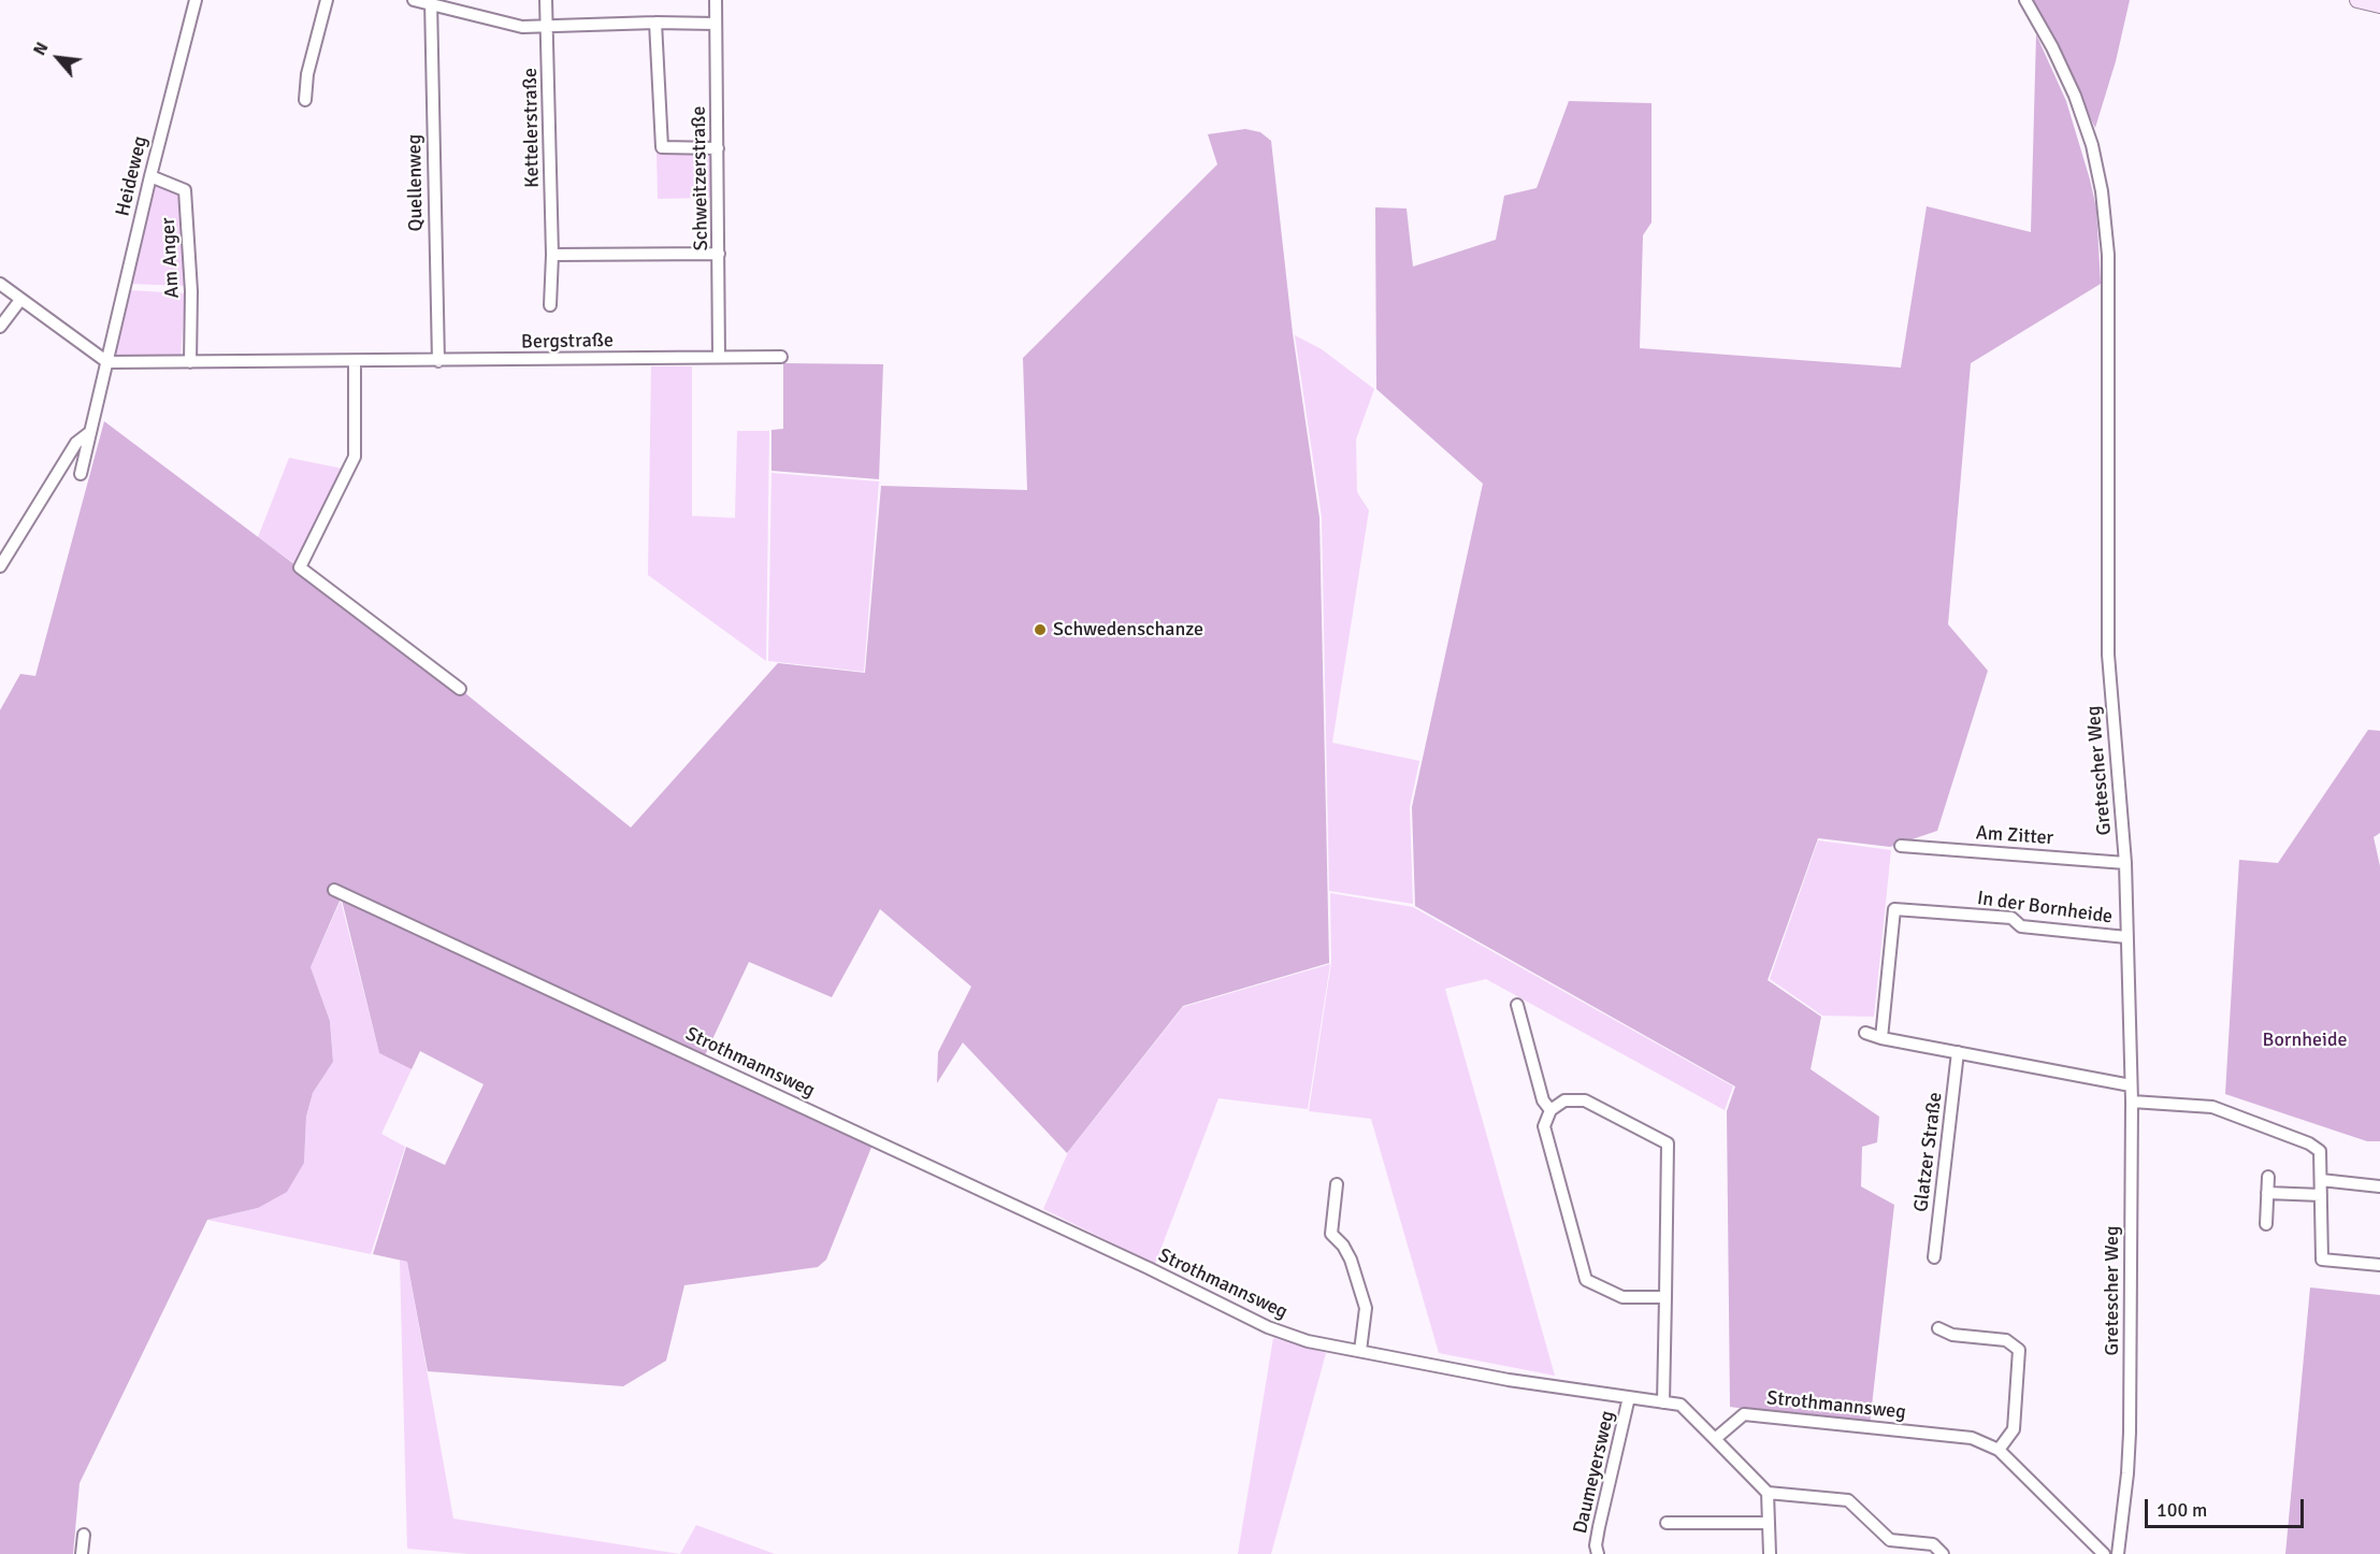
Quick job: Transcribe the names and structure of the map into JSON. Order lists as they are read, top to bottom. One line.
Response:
{"streets":{"street":["Kettelerstraße","Heideweg","Schweitzerstraße","Quellenweg","Am Anger","Bergstraße","Gretescher Weg","Am Zitter","In der Bornheide","Strothmannsweg","Glatzer Straße","Daumeyersweg"]},"crossings":[["Heideweg","Am Anger"],["Heideweg","Bergstraße"],["Schweitzerstraße","Bergstraße"],["Quellenweg","Bergstraße"],["Am Anger","Bergstraße"],["Gretescher Weg","Am Zitter"],["Gretescher Weg","In der Bornheide"],["Strothmannsweg","Daumeyersweg"]],"parks":["Bornheide"],"places":["Schwedenschanze"],"scale_bar":"100 m","north":"top left"}
